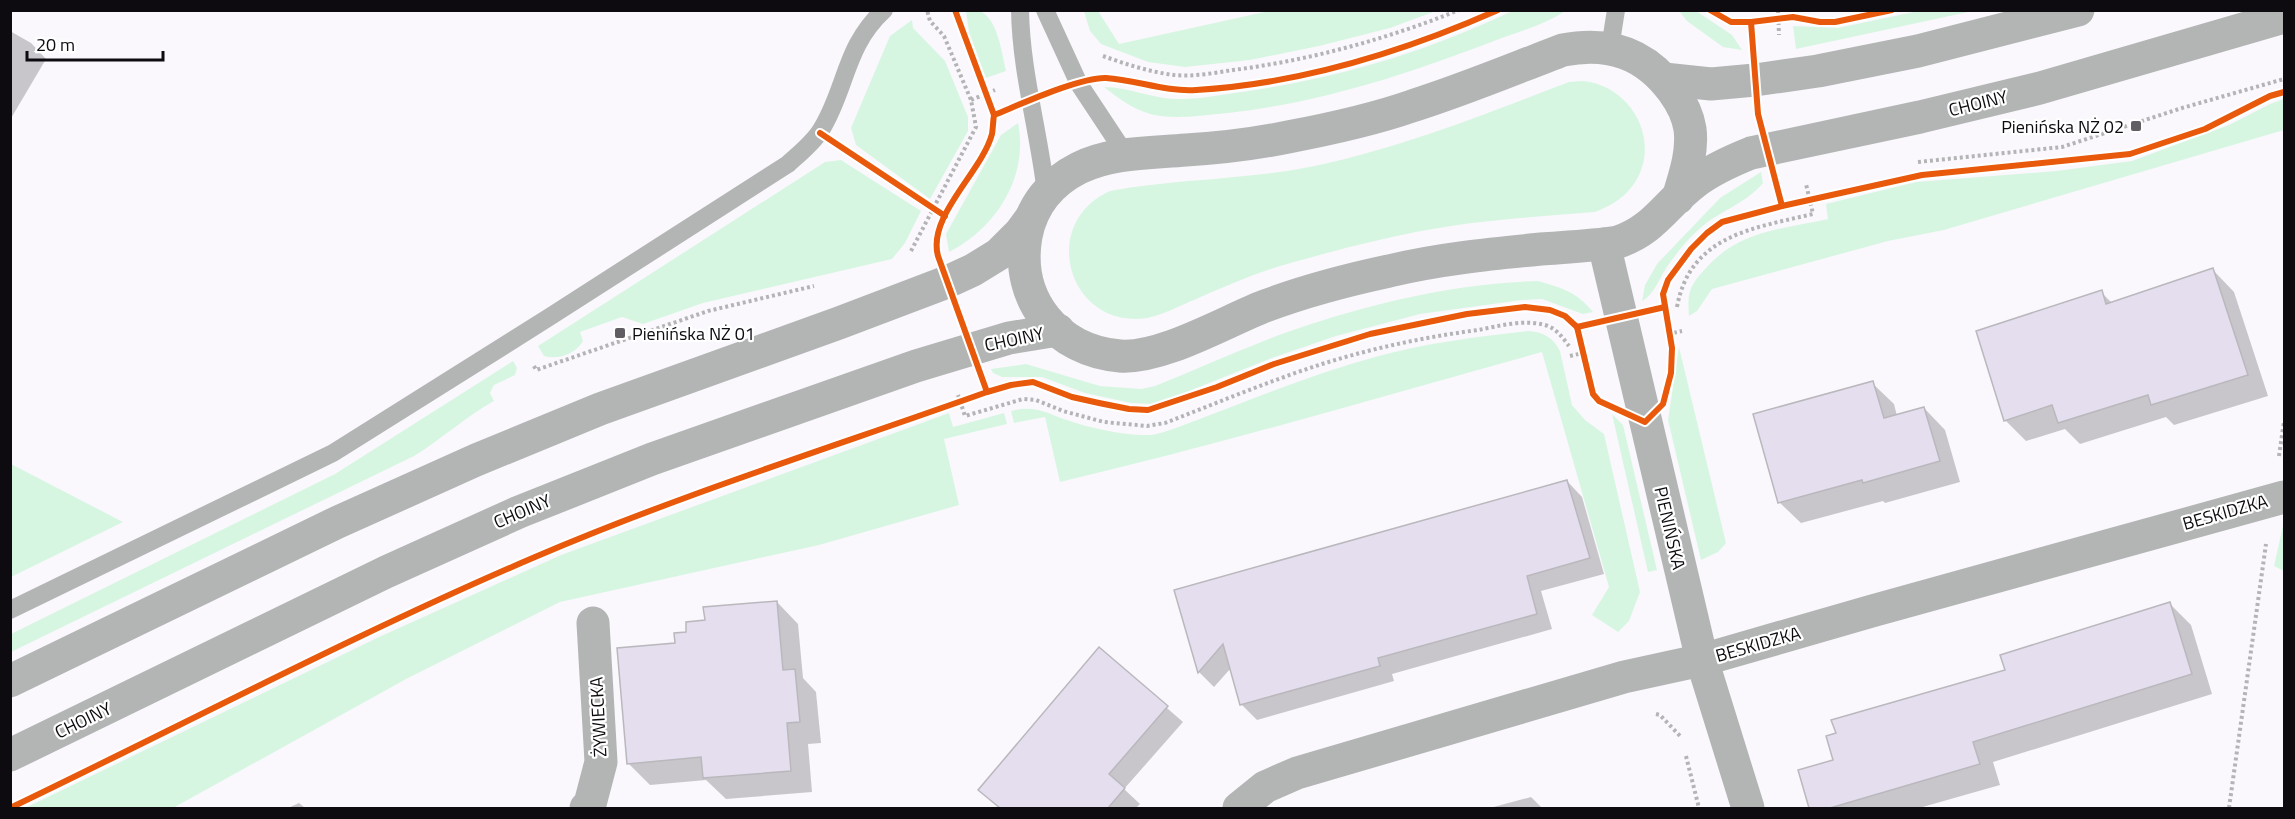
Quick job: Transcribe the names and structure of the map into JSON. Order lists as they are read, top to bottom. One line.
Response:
{"streets":{"street":["CHOINY","BESKIDZKA","PIENIŃSKA","ŻYWIECKA"]},"crossings":[["CHOINY","PIENIŃSKA"],["BESKIDZKA","PIENIŃSKA"]],"places":{"transit":["Pienińska NŻ 02","Pienińska NŻ 01"]},"scale_bar":"20 m"}
